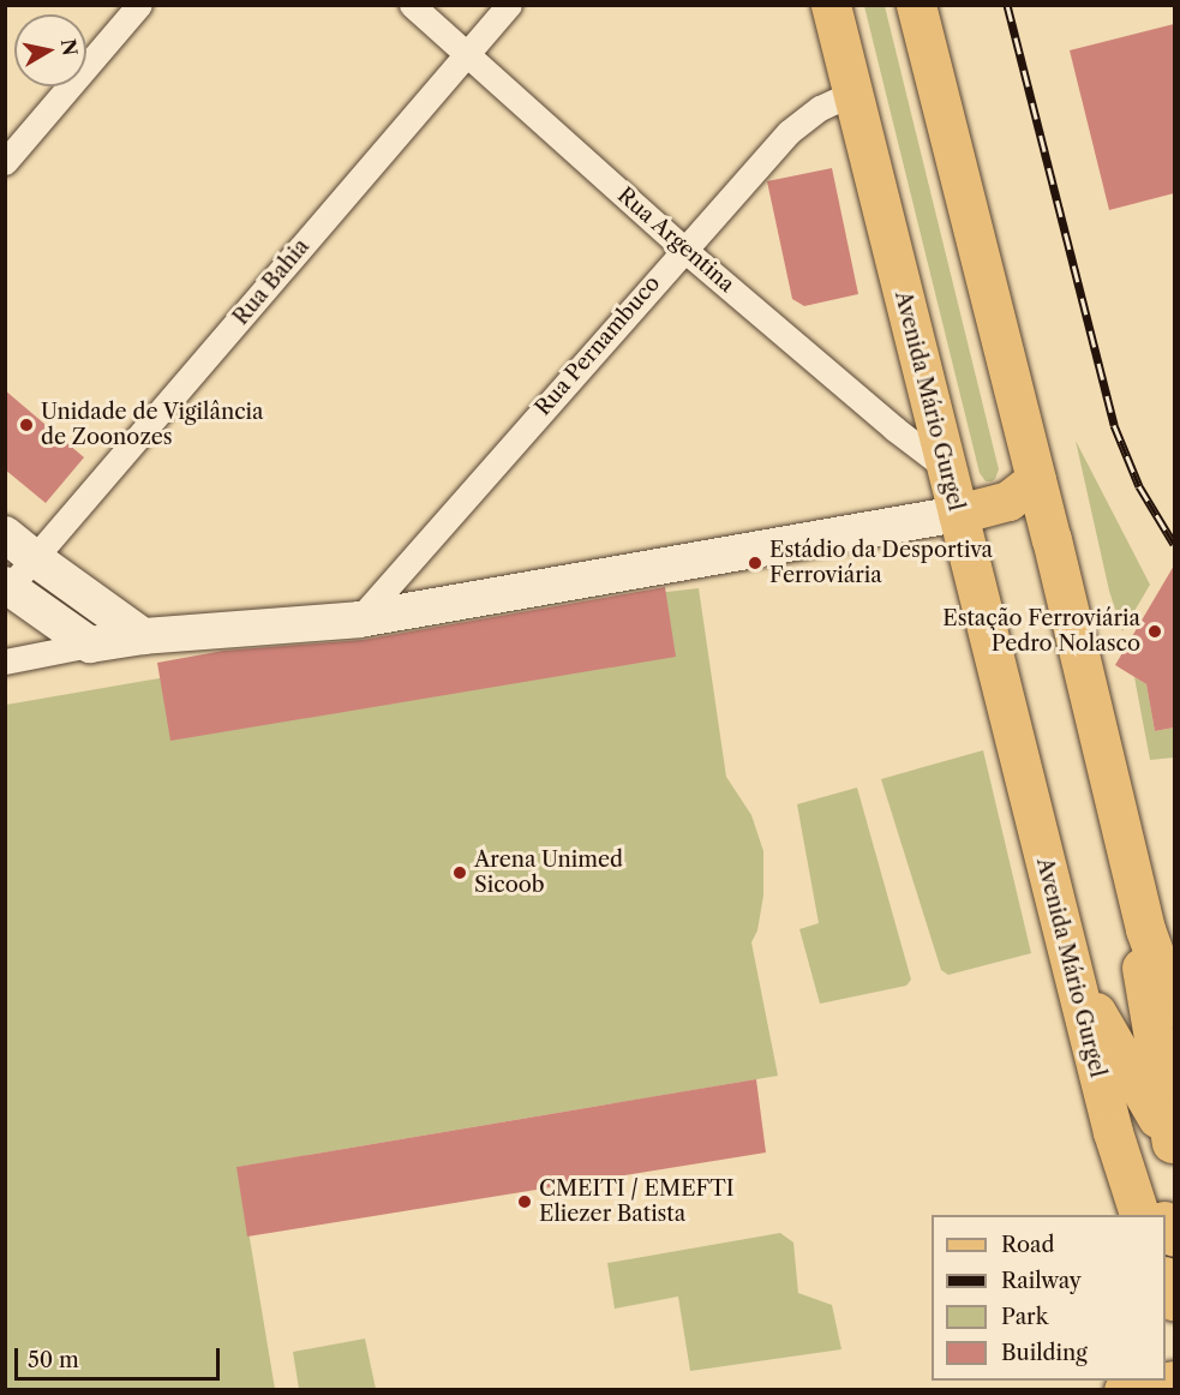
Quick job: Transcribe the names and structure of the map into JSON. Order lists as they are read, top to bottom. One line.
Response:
{"streets":{"main road":["Avenida Mário Gurgel"],"street":["Rua Argentina","Rua Bahia","Rua Pernambuco"]},"crossings":[["Rua Argentina","Rua Bahia"],["Rua Argentina","Rua Pernambuco"],["Rua Argentina","Avenida Mário Gurgel"],["Rua Pernambuco","Avenida Mário Gurgel"]],"places":["Unidade de Vigilância de Zoonozes","Estádio da Desportiva Ferroviária","Estação Ferroviária Pedro Nolasco","Arena Unimed Sicoob","CMEITI / EMEFTI Eliezer Batista"],"legend":["Road","Railway","Park","Building"],"scale_bar":"50 m","north":"right"}
